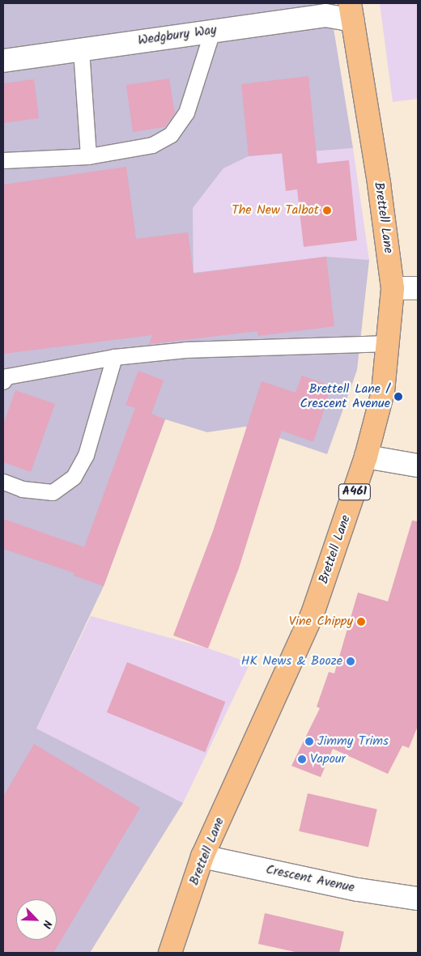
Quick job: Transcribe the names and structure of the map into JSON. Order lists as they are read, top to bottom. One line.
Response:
{"streets":{"main road":["Brettell Lane","A461"],"street":["Wedgbury Way","Crescent Avenue"]},"crossings":[["Wedgbury Way","Brettell Lane"],["Brettell Lane","Crescent Avenue"]],"places":["The New Talbot","Brettell Lane / Crescent Avenue","Vine Chippy","HK News & Booze","Jimmy Trims","Vapour"],"north":"bottom right"}
